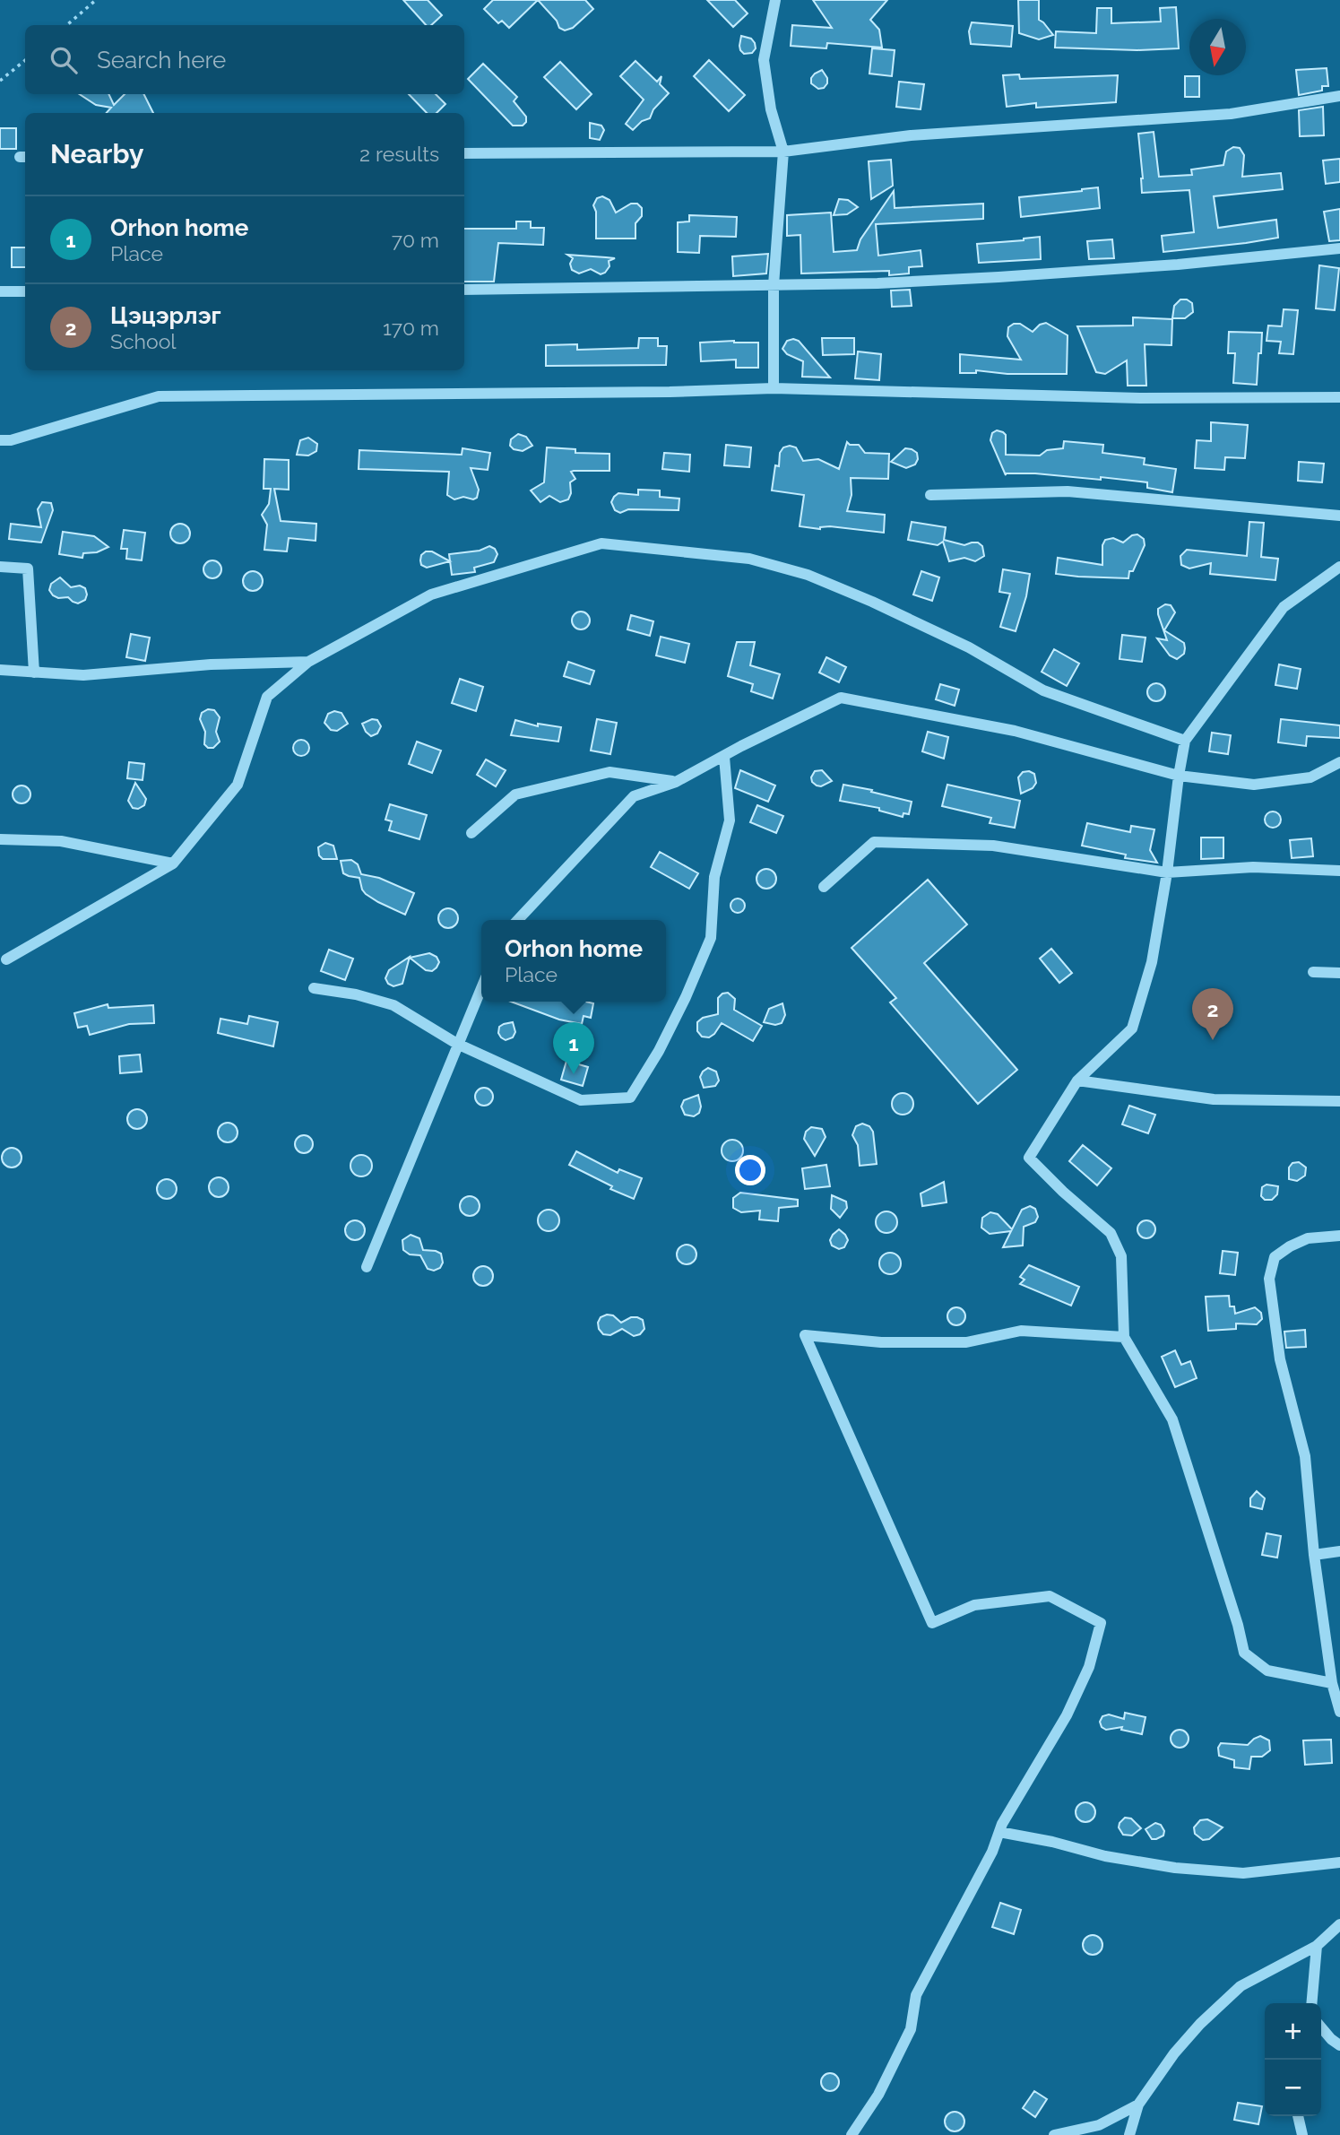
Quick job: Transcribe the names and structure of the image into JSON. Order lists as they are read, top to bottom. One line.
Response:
{"north":"bottom","page":{"search":"Search here","heading":["Nearby","2 results"],"list":[{"mark":"1","name":"Orhon home","note":"Place","value":"70 m"},{"mark":"2","name":"Цэцэрлэг","note":"School","value":"170 m"}],"popup":["Orhon home","Place"],"pins":["2","1"],"map_buttons":["+","−"]}}
